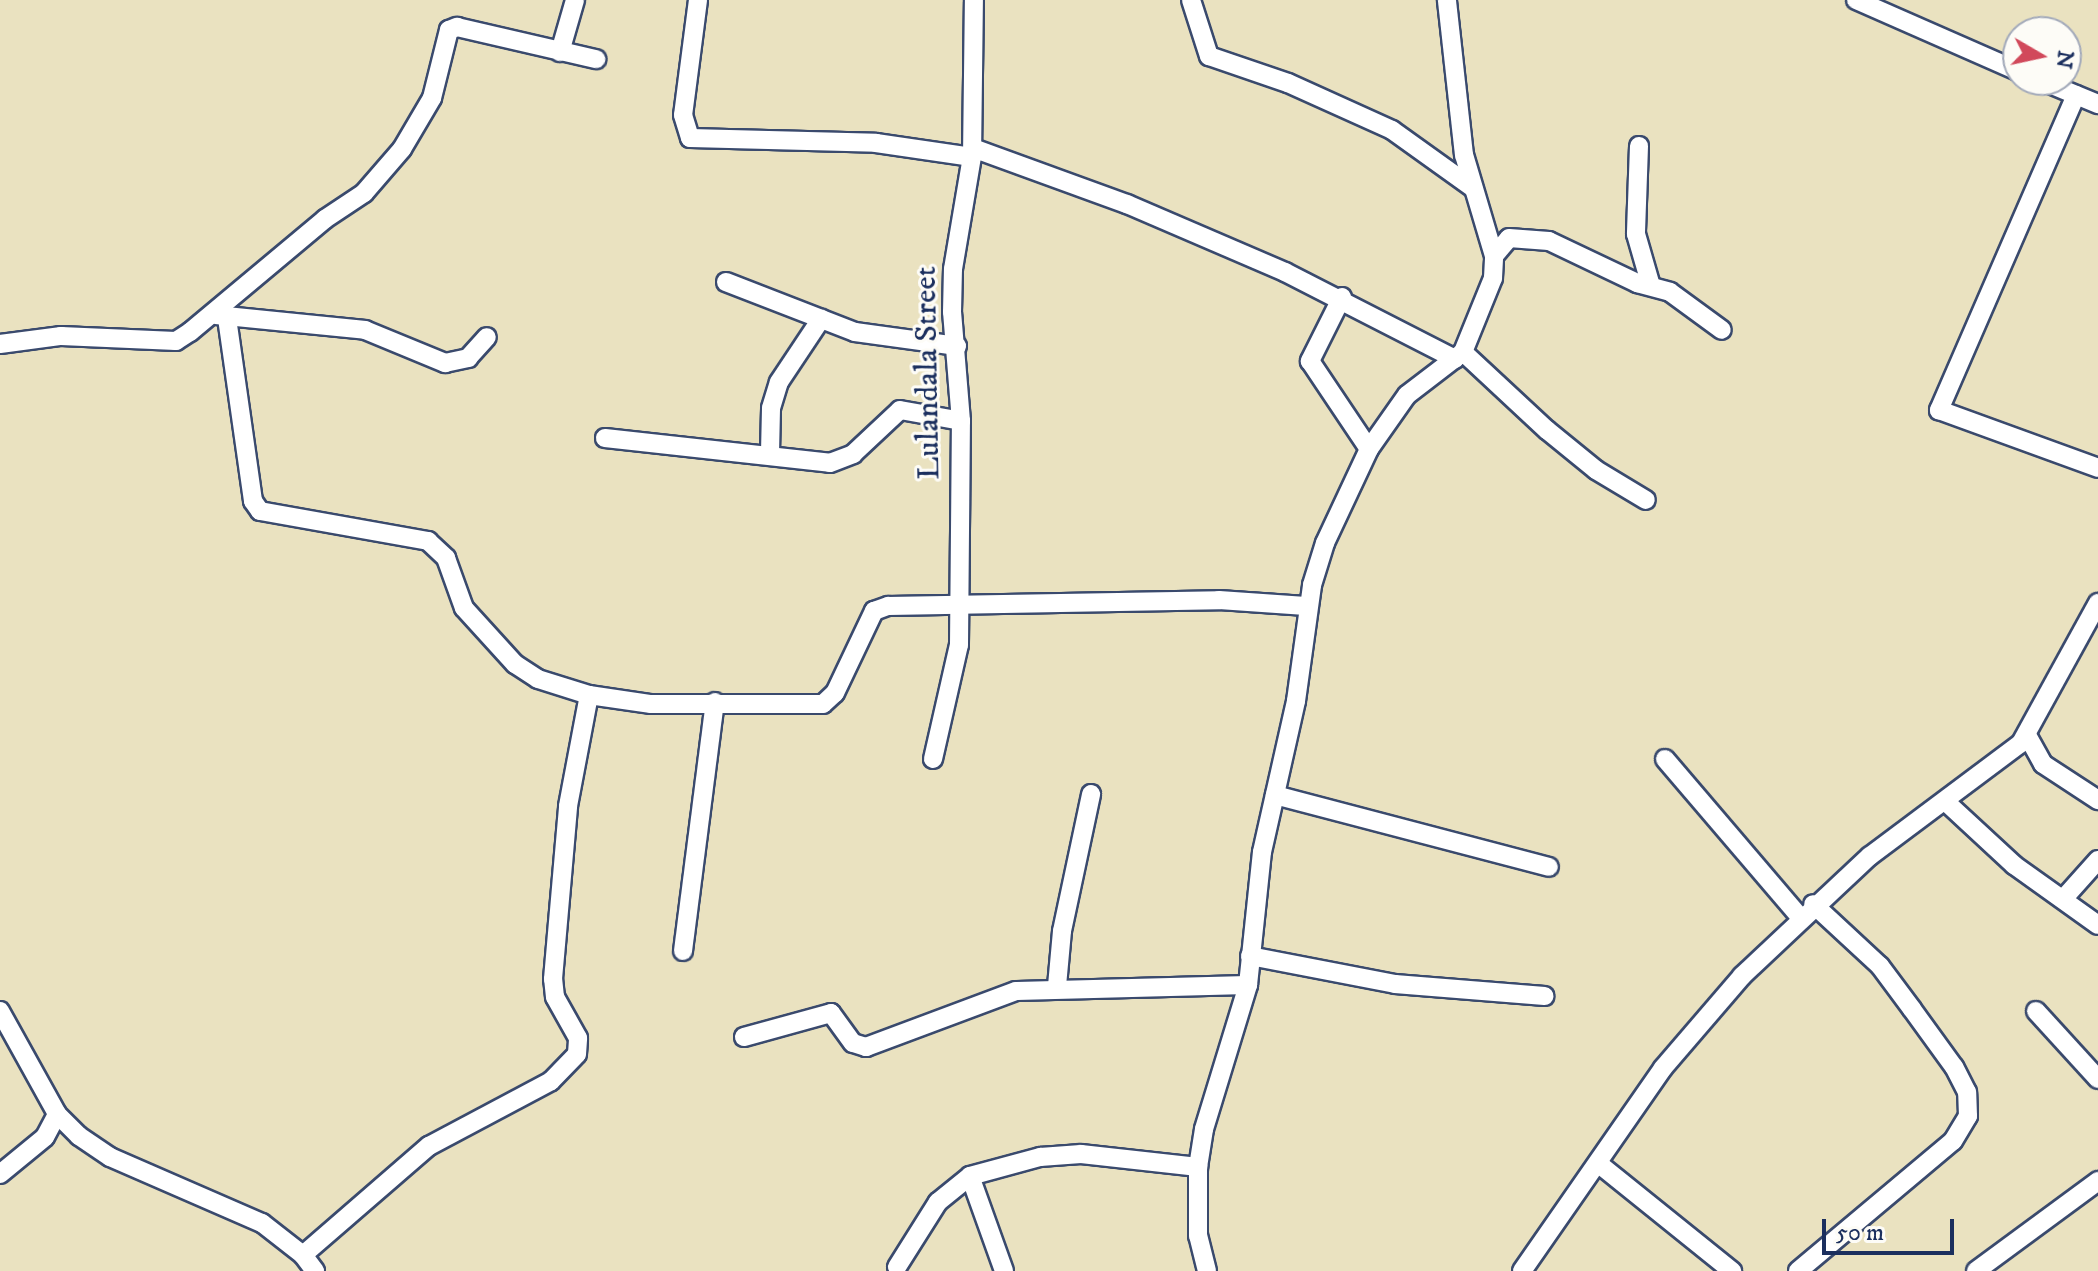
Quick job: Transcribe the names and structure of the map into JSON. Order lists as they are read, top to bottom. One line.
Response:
{"streets":{"street":["Lulandala Street"]},"scale_bar":"50 m","north":"right"}
